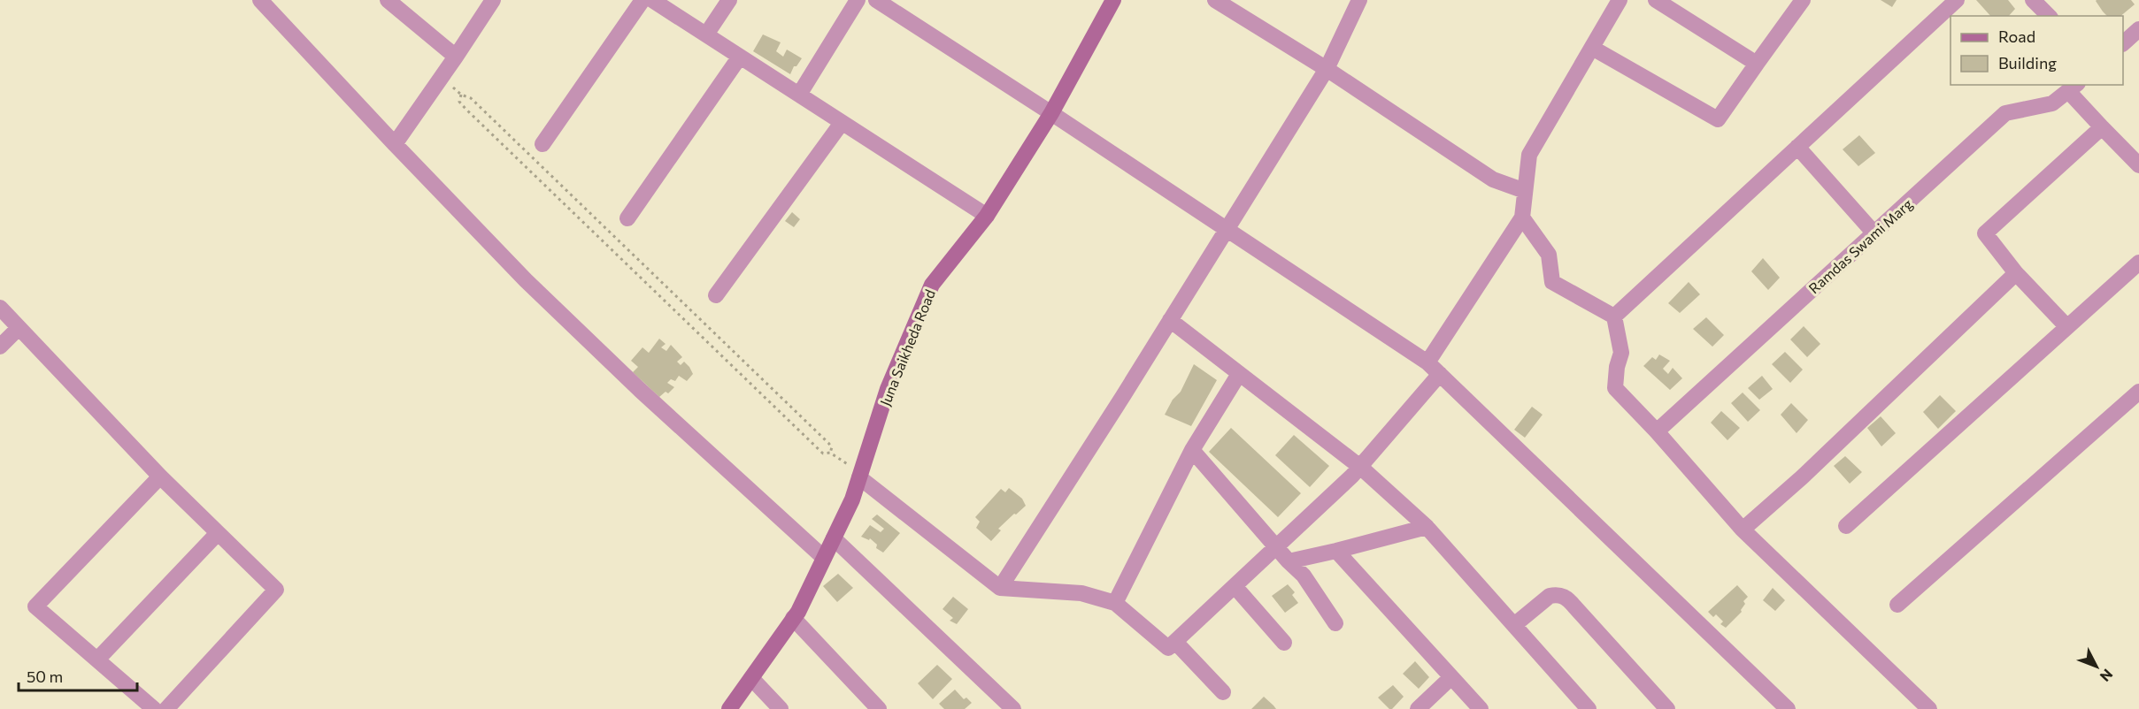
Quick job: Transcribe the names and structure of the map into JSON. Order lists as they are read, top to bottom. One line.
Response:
{"streets":{"main road":["Juna Saikheda Road"],"street":["Ramdas Swami Marg"]},"legend":["Road","Building"],"scale_bar":"50 m","north":"bottom right"}
